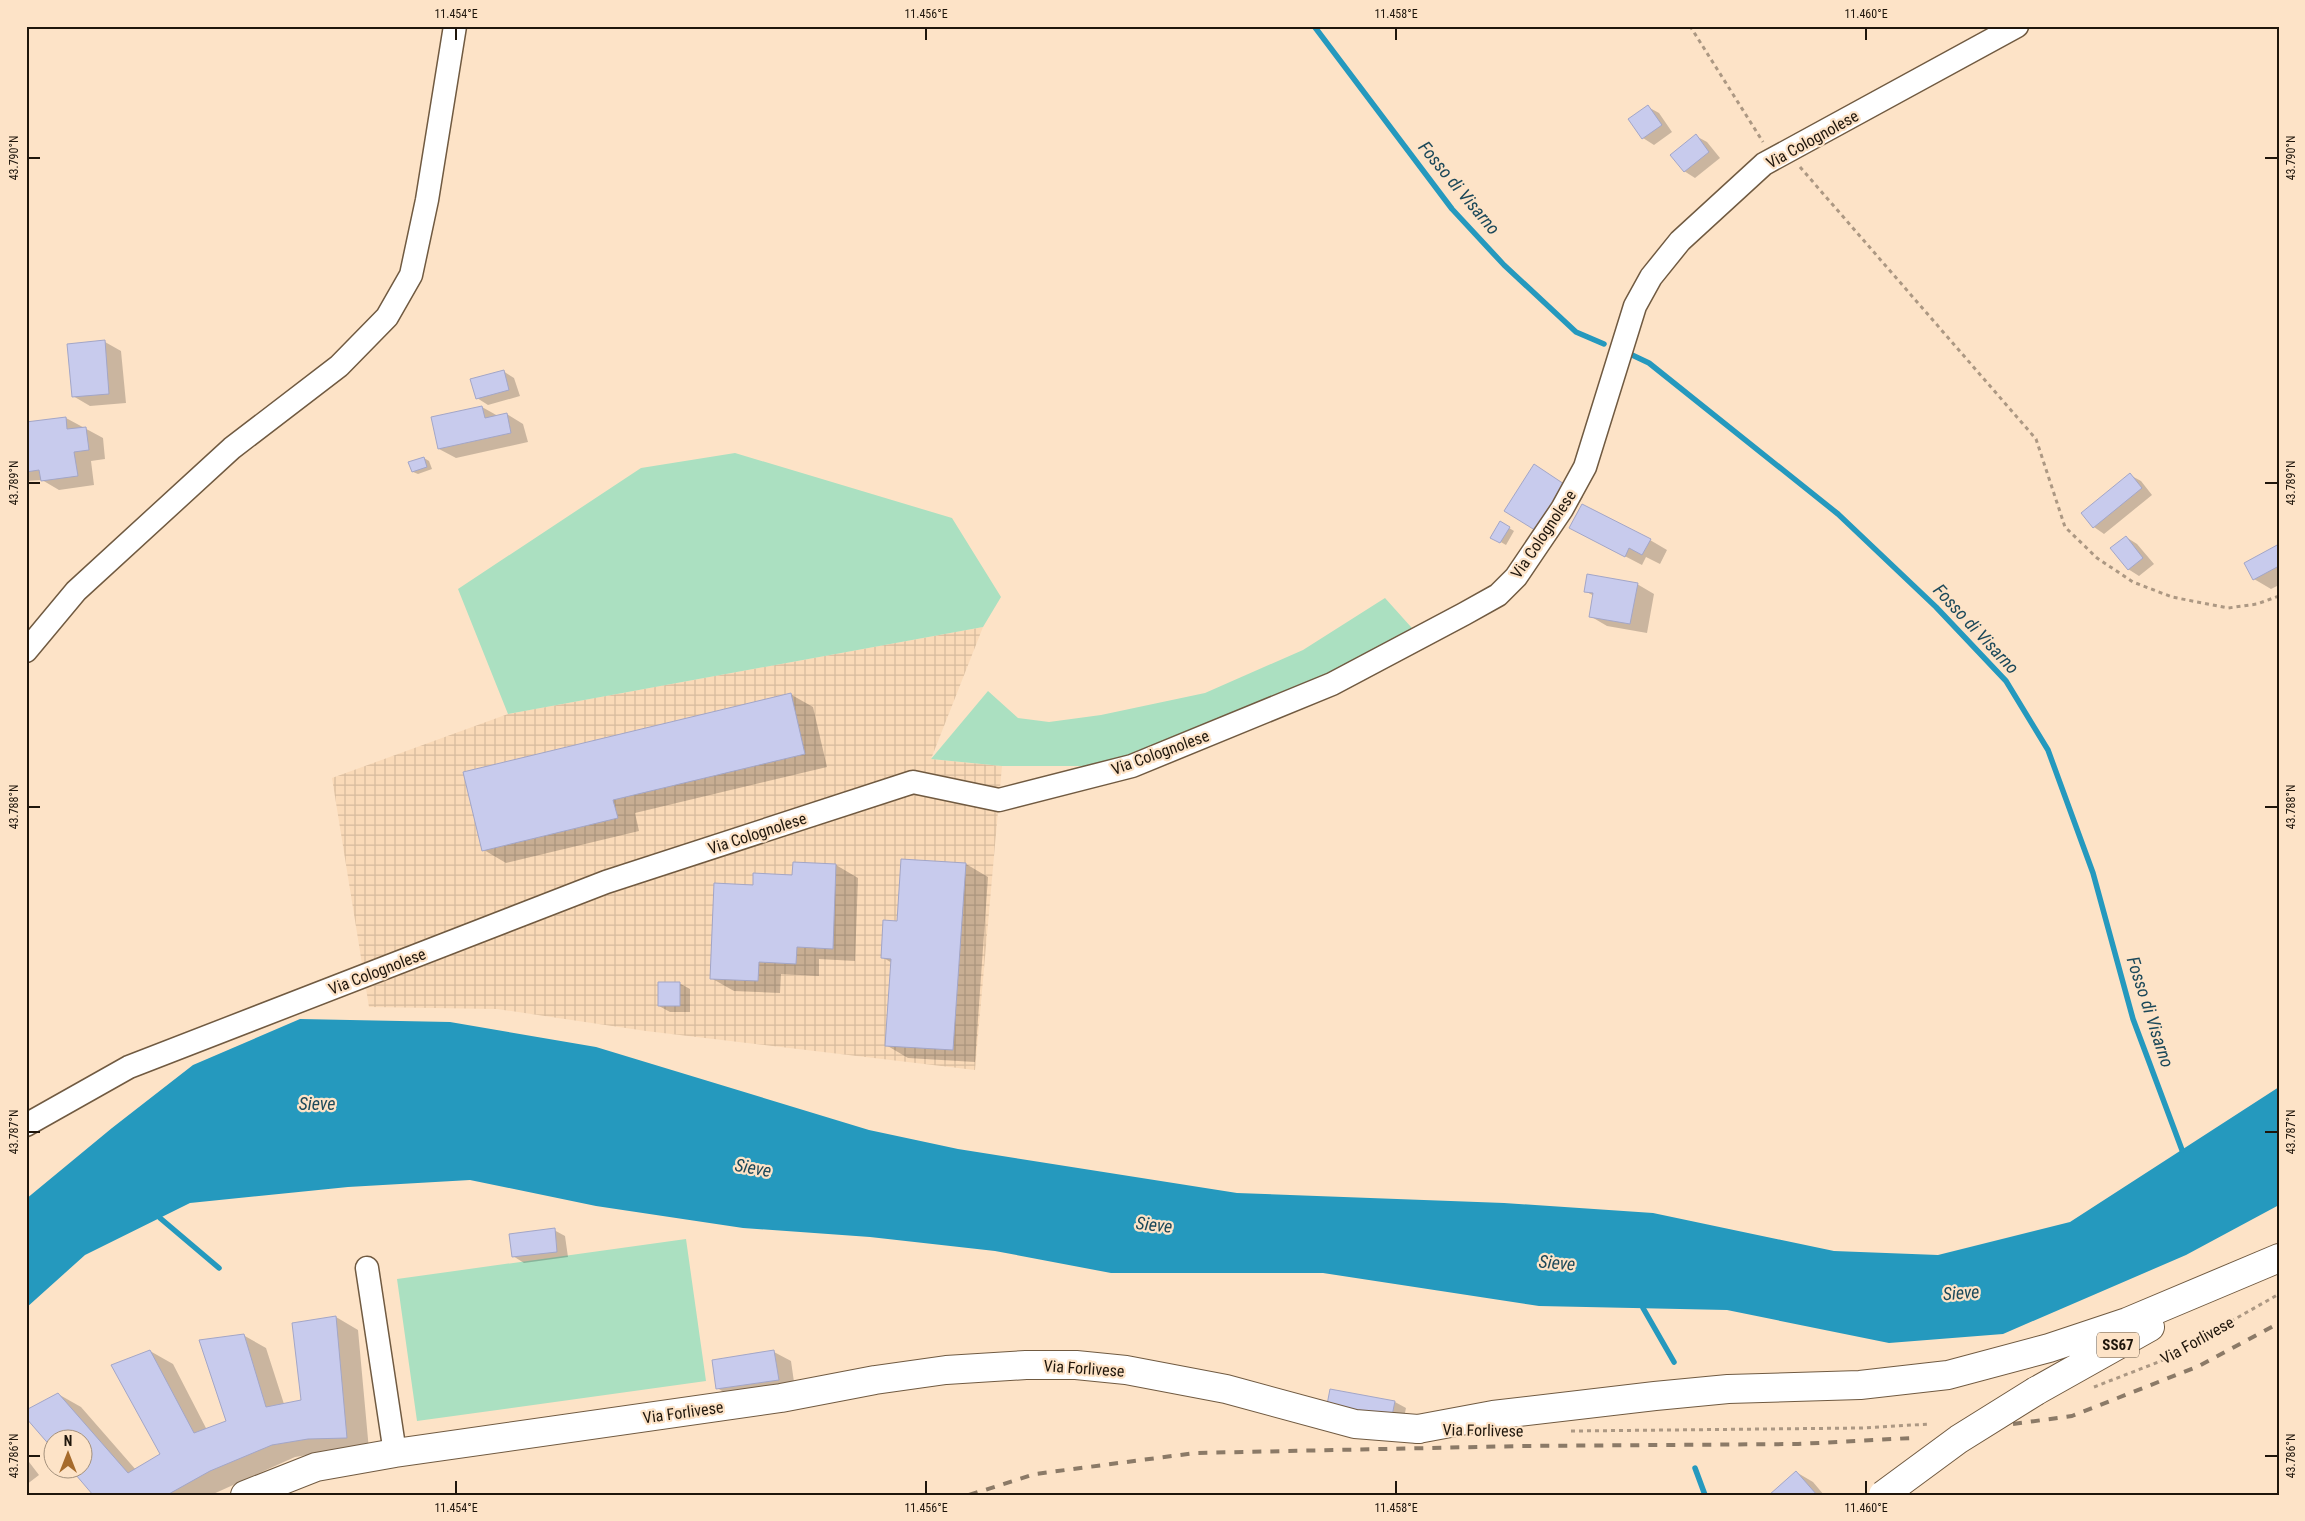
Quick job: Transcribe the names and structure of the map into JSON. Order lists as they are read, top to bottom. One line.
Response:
{"streets":{"main road":["Via Forlivese","SS67"],"street":["Via Colognolese"]},"crossings":[["Via Forlivese","SS67"]],"water":["Fosso di Visarno","Sieve"],"north":"top","coordinates":["11.454°E","11.456°E","11.458°E","11.460°E","43.790°N","43.789°N","43.788°N","43.787°N","43.786°N"]}
